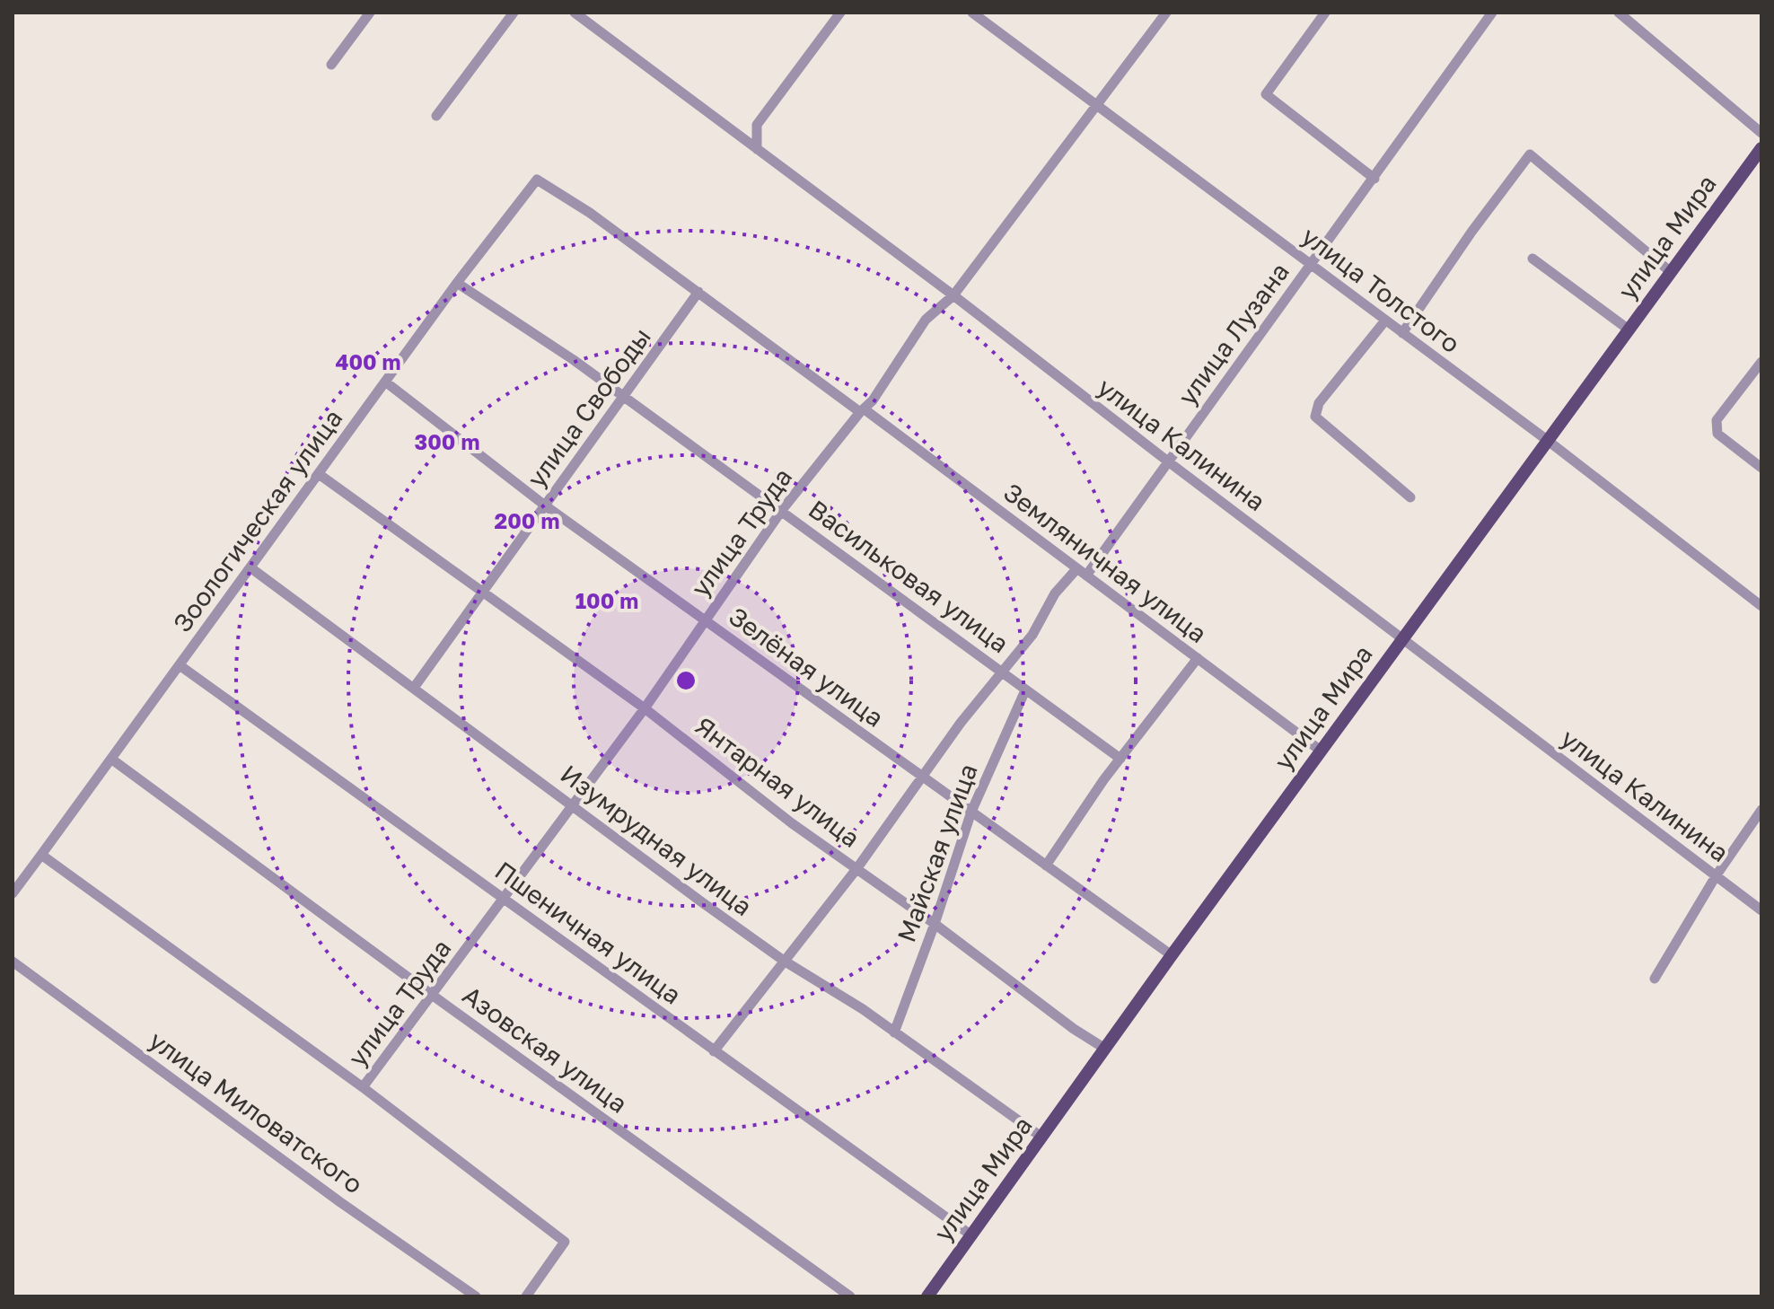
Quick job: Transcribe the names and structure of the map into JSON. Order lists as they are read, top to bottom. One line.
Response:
{"streets":{"main road":["улица Мира"],"street":["улица Толстого","улица Лузана","улица Свободы","улица Калинина","Зоологическая улица","улица Труда","Земляничная улица","Васильковая улица","Зелёная улица","Янтарная улица","Изумрудная улица","Майская улица","Пшеничная улица","Азовская улица","улица Миловатского"]},"crossings":[["улица Мира","улица Толстого"],["улица Мира","улица Калинина"],["улица Мира","Земляничная улица"],["улица Мира","Зелёная улица"],["улица Мира","Янтарная улица"],["улица Мира","Изумрудная улица"],["улица Мира","Пшеничная улица"],["улица Толстого","улица Лузана"],["улица Толстого","улица Труда"],["улица Лузана","улица Калинина"],["улица Лузана","Земляничная улица"],["улица Свободы","Земляничная улица"],["улица Свободы","Васильковая улица"],["улица Свободы","Зелёная улица"],["улица Свободы","Янтарная улица"],["улица Свободы","Изумрудная улица"],["улица Калинина","улица Труда"],["Зоологическая улица","Земляничная улица"],["Зоологическая улица","Васильковая улица"],["Зоологическая улица","Зелёная улица"],["Зоологическая улица","Янтарная улица"],["Зоологическая улица","Изумрудная улица"],["Зоологическая улица","Пшеничная улица"],["Зоологическая улица","Азовская улица"],["улица Труда","Земляничная улица"],["улица Труда","Васильковая улица"],["улица Труда","Зелёная улица"],["улица Труда","Янтарная улица"],["улица Труда","Изумрудная улица"],["улица Труда","Пшеничная улица"],["улица Труда","Азовская улица"],["Васильковая улица","Майская улица"],["Зелёная улица","Майская улица"],["Янтарная улица","Майская улица"],["Изумрудная улица","Майская улица"]],"rings":["400 m","300 m","200 m","100 m"]}
